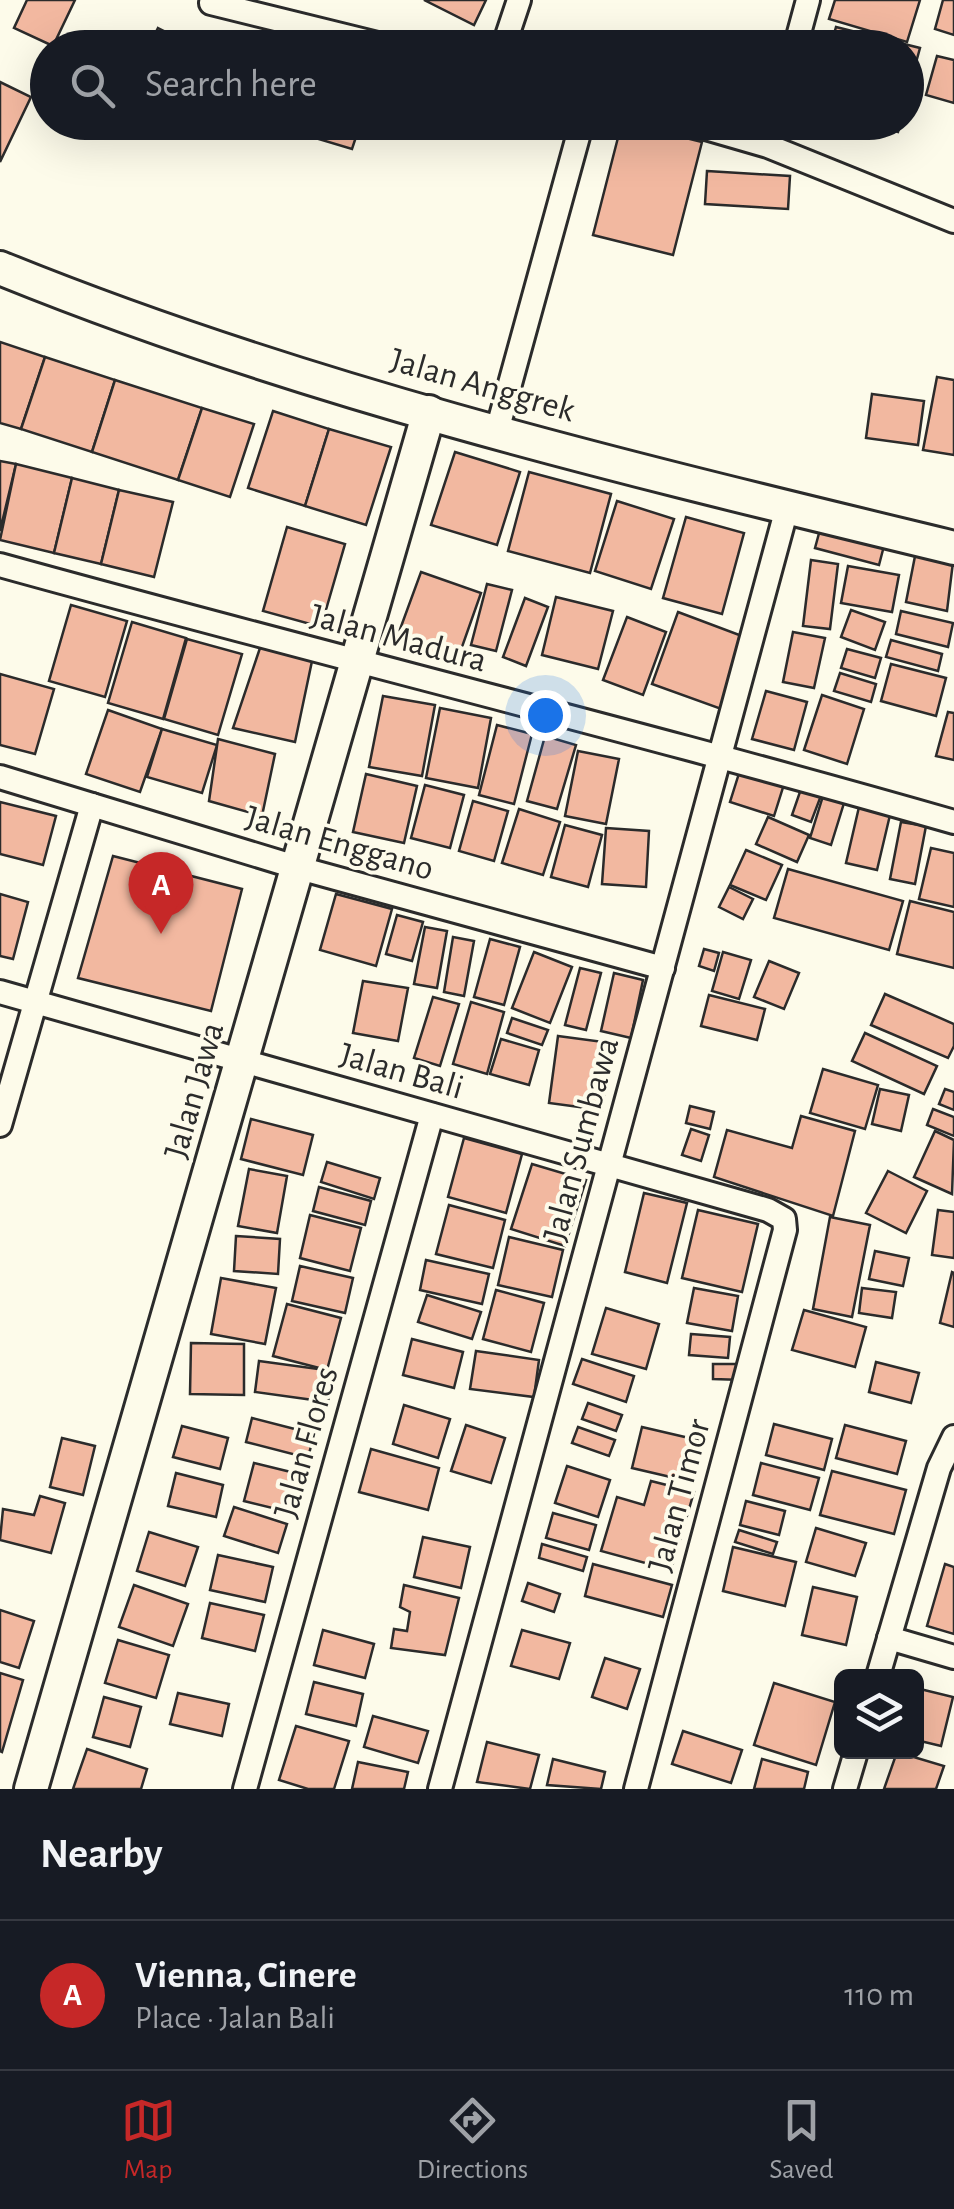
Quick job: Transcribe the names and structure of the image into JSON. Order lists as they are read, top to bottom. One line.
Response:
{"streets":{"street":["Jalan Anggrek","Jalan Madura","Jalan Enggano","Jalan Bali","Jalan Jawa","Jalan Sumbawa","Jalan Flores","Jalan Timor"]},"crossings":[["Jalan Anggrek","Jalan Jawa"],["Jalan Anggrek","Jalan Sumbawa"],["Jalan Madura","Jalan Jawa"],["Jalan Madura","Jalan Sumbawa"],["Jalan Enggano","Jalan Jawa"],["Jalan Enggano","Jalan Sumbawa"],["Jalan Bali","Jalan Jawa"],["Jalan Bali","Jalan Sumbawa"],["Jalan Bali","Jalan Flores"],["Jalan Bali","Jalan Timor"]],"page":{"search":"Search here","pins":"A","heading":"Nearby","list":[{"mark":"A","name":"Vienna, Cinere","note":"Place · Jalan Bali","value":"110 m"}],"nav":["Map","Directions","Saved"]}}
